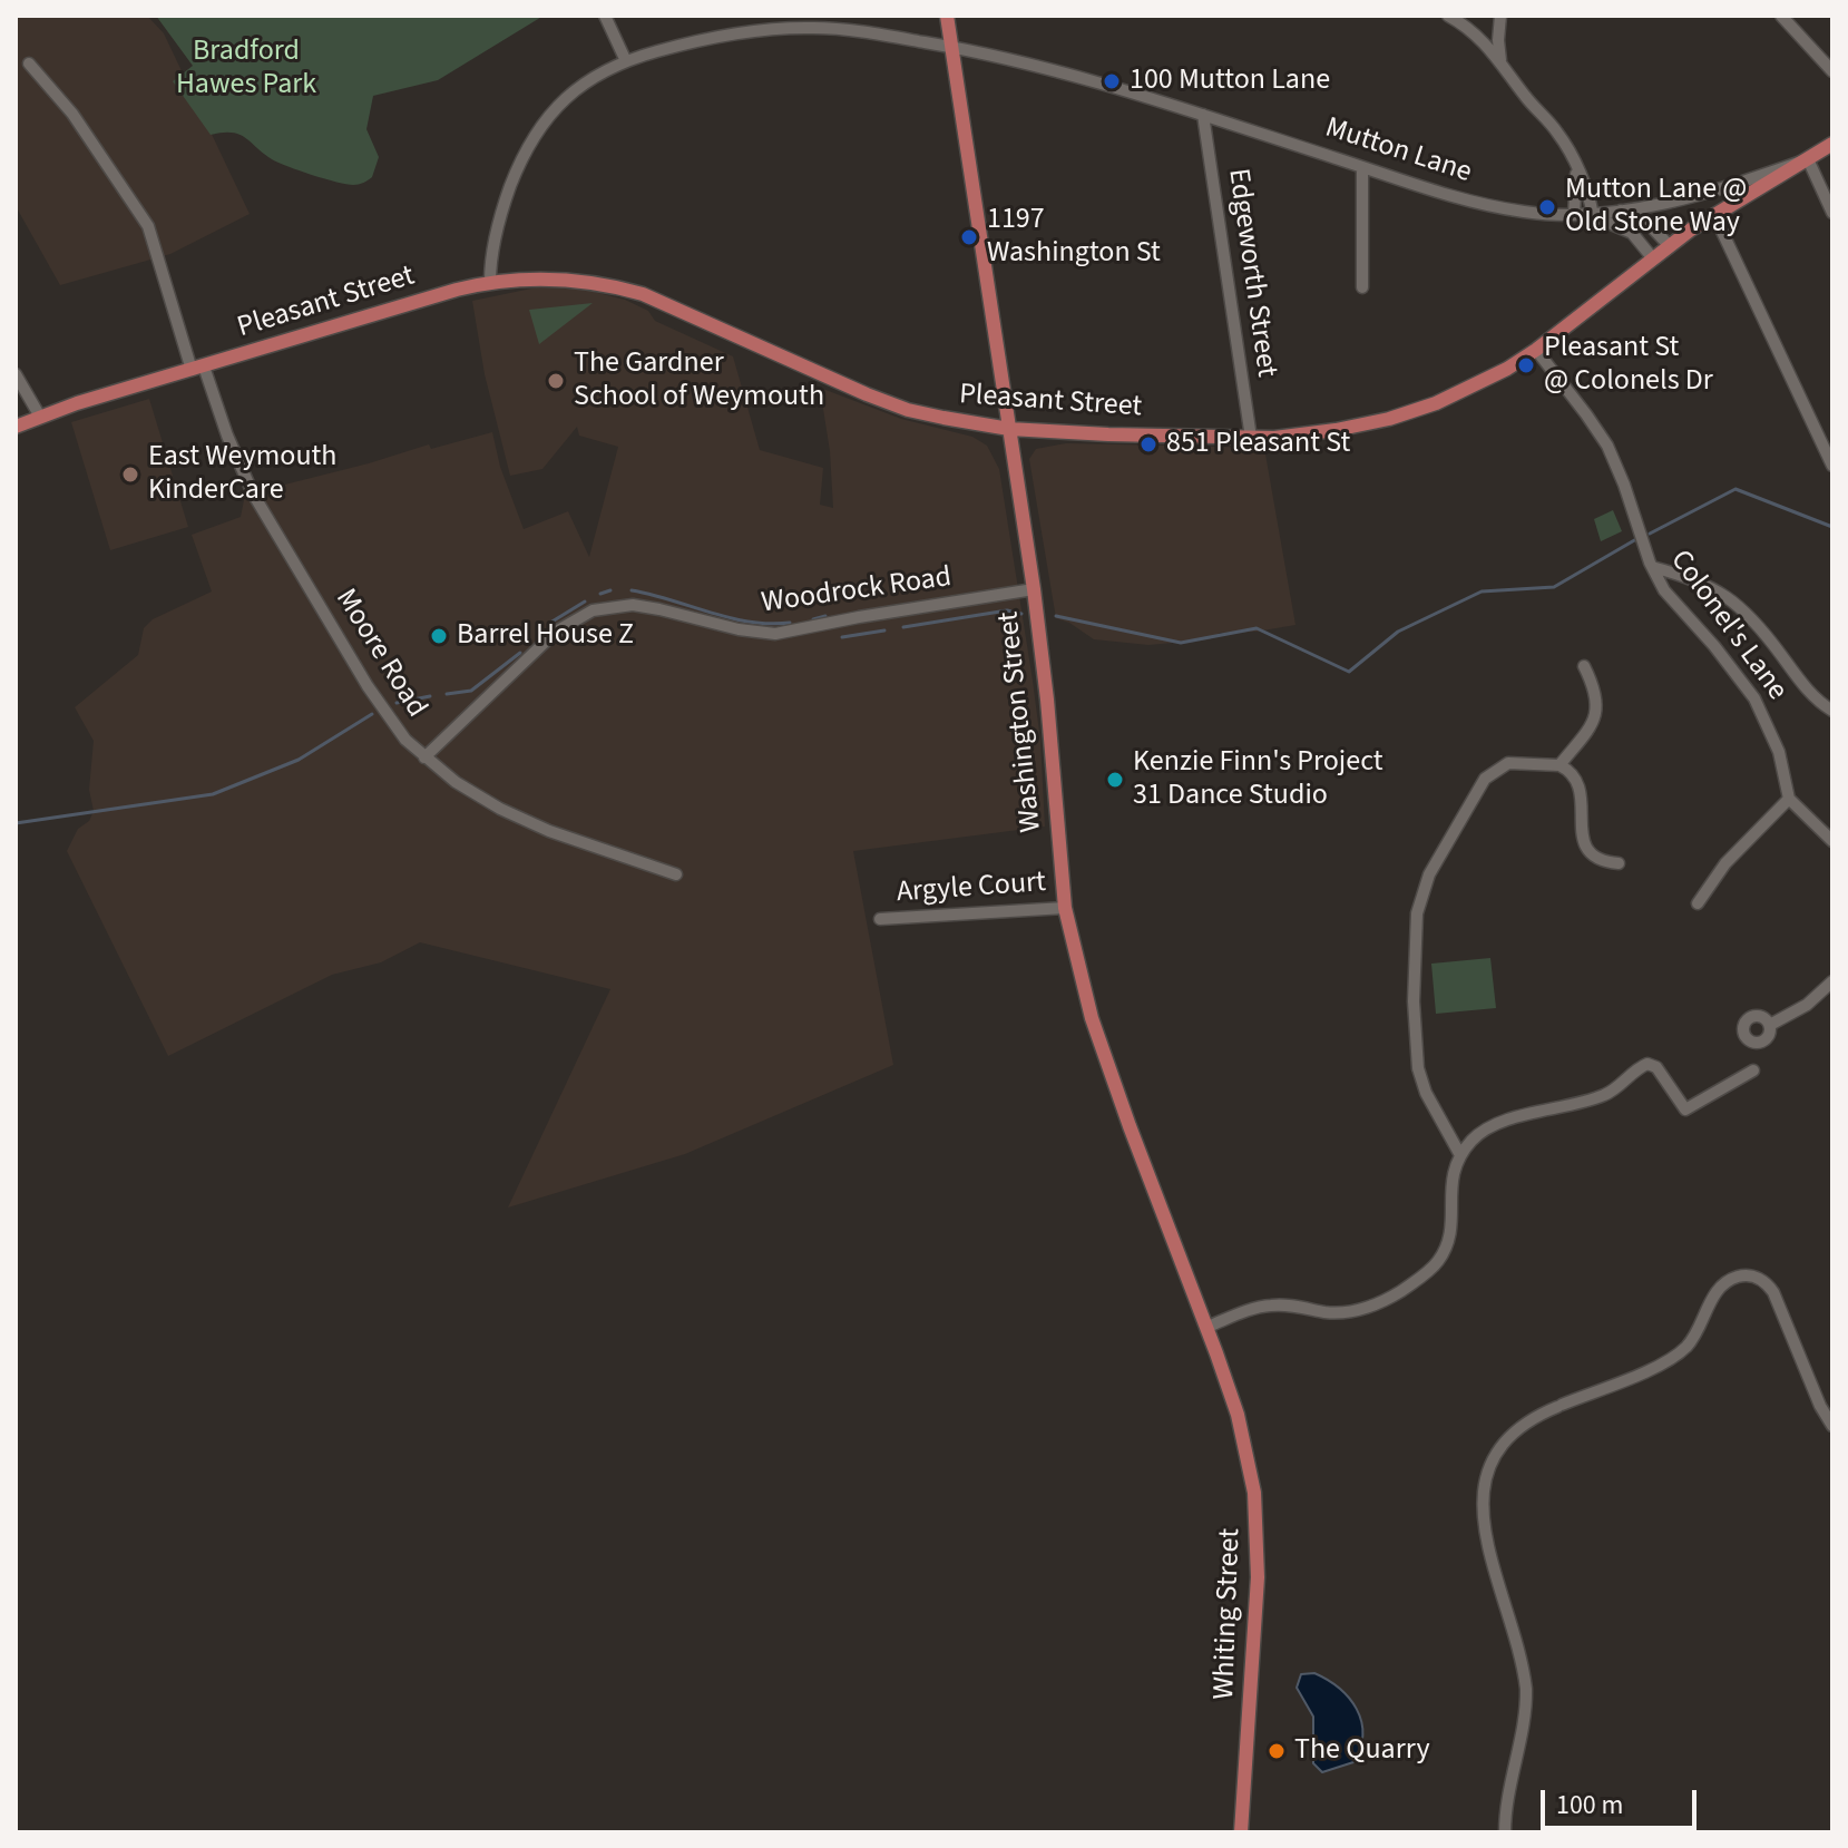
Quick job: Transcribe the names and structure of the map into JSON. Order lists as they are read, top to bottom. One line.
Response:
{"streets":{"main road":["Pleasant Street","Washington Street","Whiting Street"],"street":["Mutton Lane","Edgeworth Street","Woodrock Road","Colonel's Lane","Moore Road","Argyle Court"]},"crossings":[["Mutton Lane","Edgeworth Street"],["Mutton Lane","Pleasant Street"],["Mutton Lane","Washington Street"],["Edgeworth Street","Pleasant Street"],["Pleasant Street","Colonel's Lane"],["Pleasant Street","Moore Road"],["Pleasant Street","Washington Street"],["Woodrock Road","Moore Road"],["Woodrock Road","Washington Street"],["Washington Street","Argyle Court"],["Washington Street","Whiting Street"]],"parks":["Bradford Hawes Park"],"places":["100 Mutton Lane","Mutton Lane @ Old Stone Way","1197 Washington St","Pleasant St @ Colonels Dr","The Gardner School of Weymouth","851 Pleasant St","East Weymouth KinderCare","Barrel House Z","Kenzie Finn's Project 31 Dance Studio","The Quarry"],"scale_bar":"100 m"}
